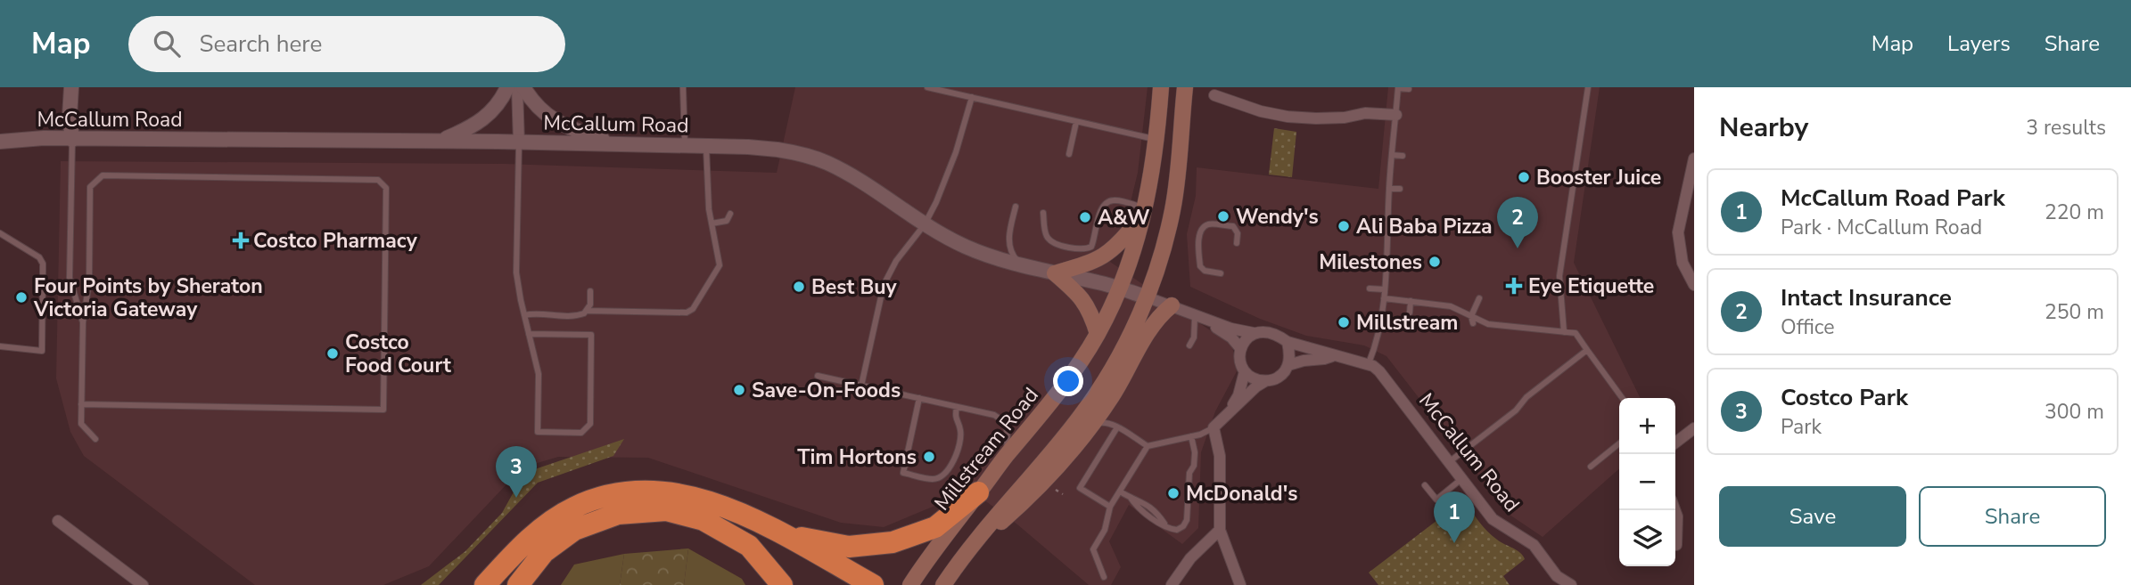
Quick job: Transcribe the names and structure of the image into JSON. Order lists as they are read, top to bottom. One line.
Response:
{"streets":{"main road":["Millstream Road"],"street":["McCallum Road"]},"crossings":[["McCallum Road","Millstream Road"]],"places":{"other":["Booster Juice","Wendy's","A&W","Ali Baba Pizza","Milestones","Best Buy","Four Points by Sheraton Victoria Gateway","Millstream","Costco Food Court","Save-On-Foods","Tim Hortons","McDonald's"],"health":["Costco Pharmacy","Eye Etiquette"]},"page":{"header":"Map","search":"Search here","nav":["Map","Layers","Share"],"heading":["Nearby","3 results"],"list":[{"mark":"1","name":"McCallum Road Park","note":"Park · McCallum Road","value":"220 m"},{"mark":"2","name":"Intact Insurance","note":"Office","value":"250 m"},{"mark":"3","name":"Costco Park","note":"Park","value":"300 m"}],"pins":["2","3","1"],"map_buttons":["+","−"],"buttons":["Save","Share"]}}
